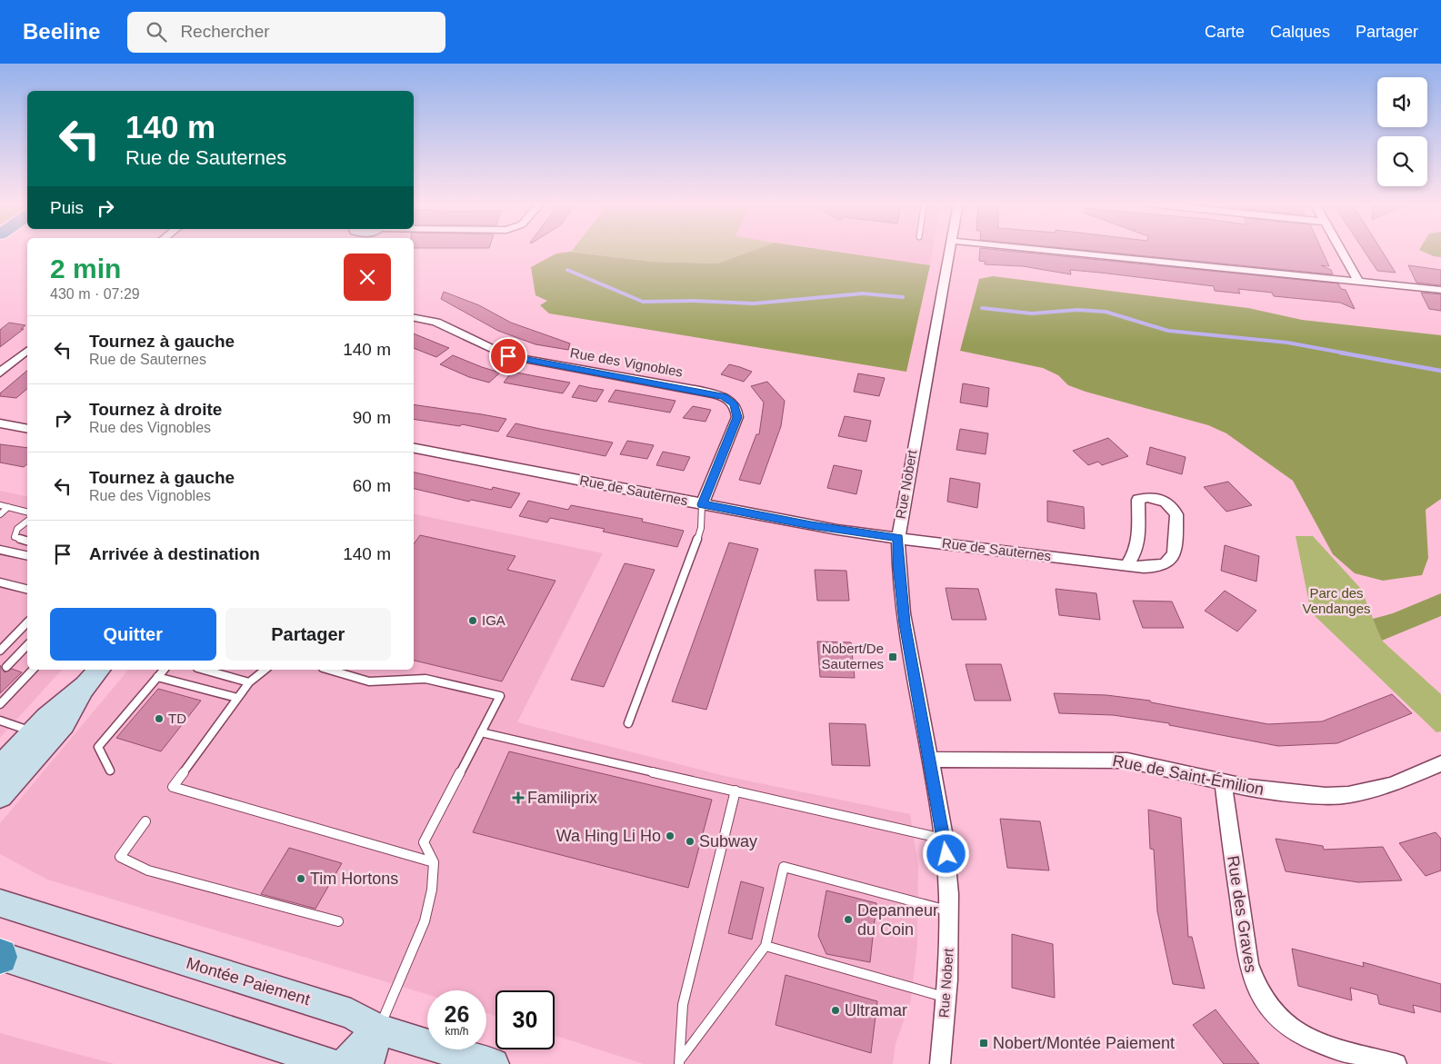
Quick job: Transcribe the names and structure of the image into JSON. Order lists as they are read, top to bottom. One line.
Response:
{"streets":{"main road":["Montée Paiement"],"street":["Rue des Vignobles","Rue Nobert","Rue de Sauternes","Rue de Saint-Émilion","Rue des Graves"]},"crossings":[["Rue des Vignobles","Rue de Sauternes"],["Rue Nobert","Rue de Sauternes"],["Rue Nobert","Rue de Saint-Émilion"],["Rue de Saint-Émilion","Rue des Graves"]],"parks":["Parc des Vendanges"],"places":{"other":["IGA","TD","Wa Hing Li Ho","Subway","Tim Hortons","Depanneur du Coin","Ultramar"],"transit":["Nobert/De Sauternes","Nobert/Montée Paiement"],"health":["Familiprix"]},"page":{"header":"Beeline","search":"Rechercher","nav":["Carte","Calques","Partager"],"turn":["140 m","Rue de Sauternes"],"then":"Puis","heading":["2 min","430 m · 07:29"],"list":[{"name":"Tournez à gauche","note":"Rue de Sauternes","value":"140 m"},{"name":"Tournez à droite","note":"Rue des Vignobles","value":"90 m"},{"name":"Tournez à gauche","note":"Rue des Vignobles","value":"60 m"},{"name":"Arrivée à destination","value":"140 m"}],"buttons":["Quitter","Partager"],"speed":"26 km/h","limit":"30"}}
